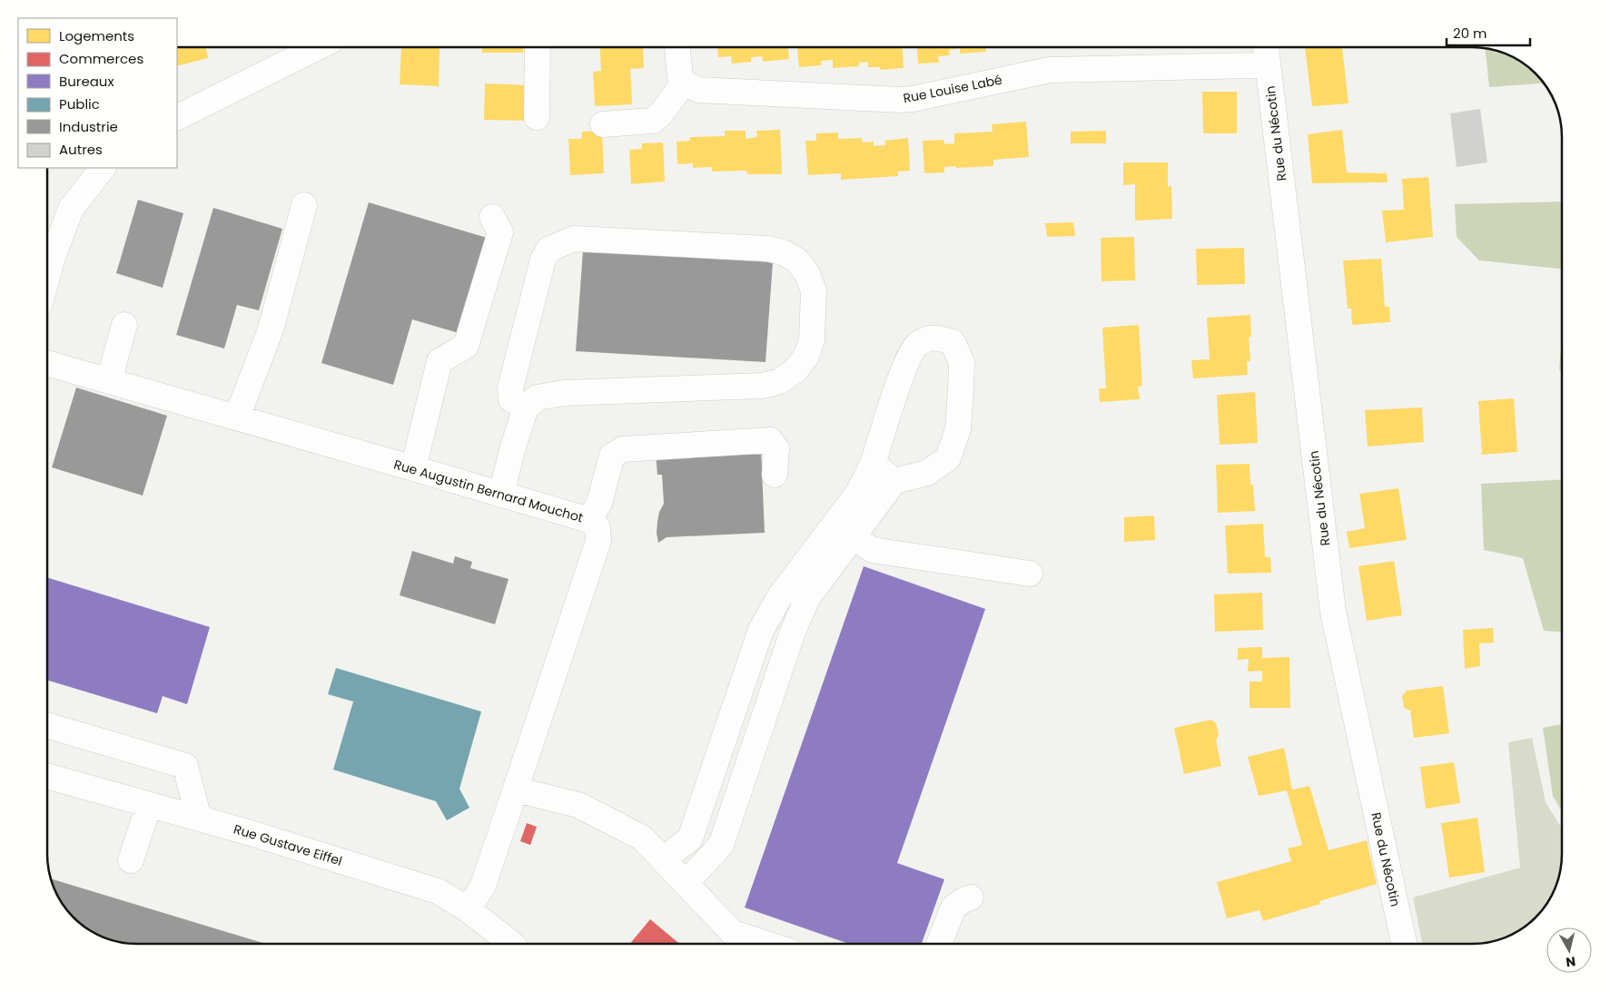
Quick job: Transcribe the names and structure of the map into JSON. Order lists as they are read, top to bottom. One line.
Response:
{"streets":{"street":["Rue Louise Labé","Rue du Nécotin","Rue Augustin Bernard Mouchot","Rue Gustave Eiffel"]},"crossings":[["Rue Louise Labé","Rue du Nécotin"],["Rue Augustin Bernard Mouchot","Rue Gustave Eiffel"]],"legend":["Logements","Commerces","Bureaux","Public","Industrie","Autres"],"scale_bar":"20 m","north":"bottom"}
